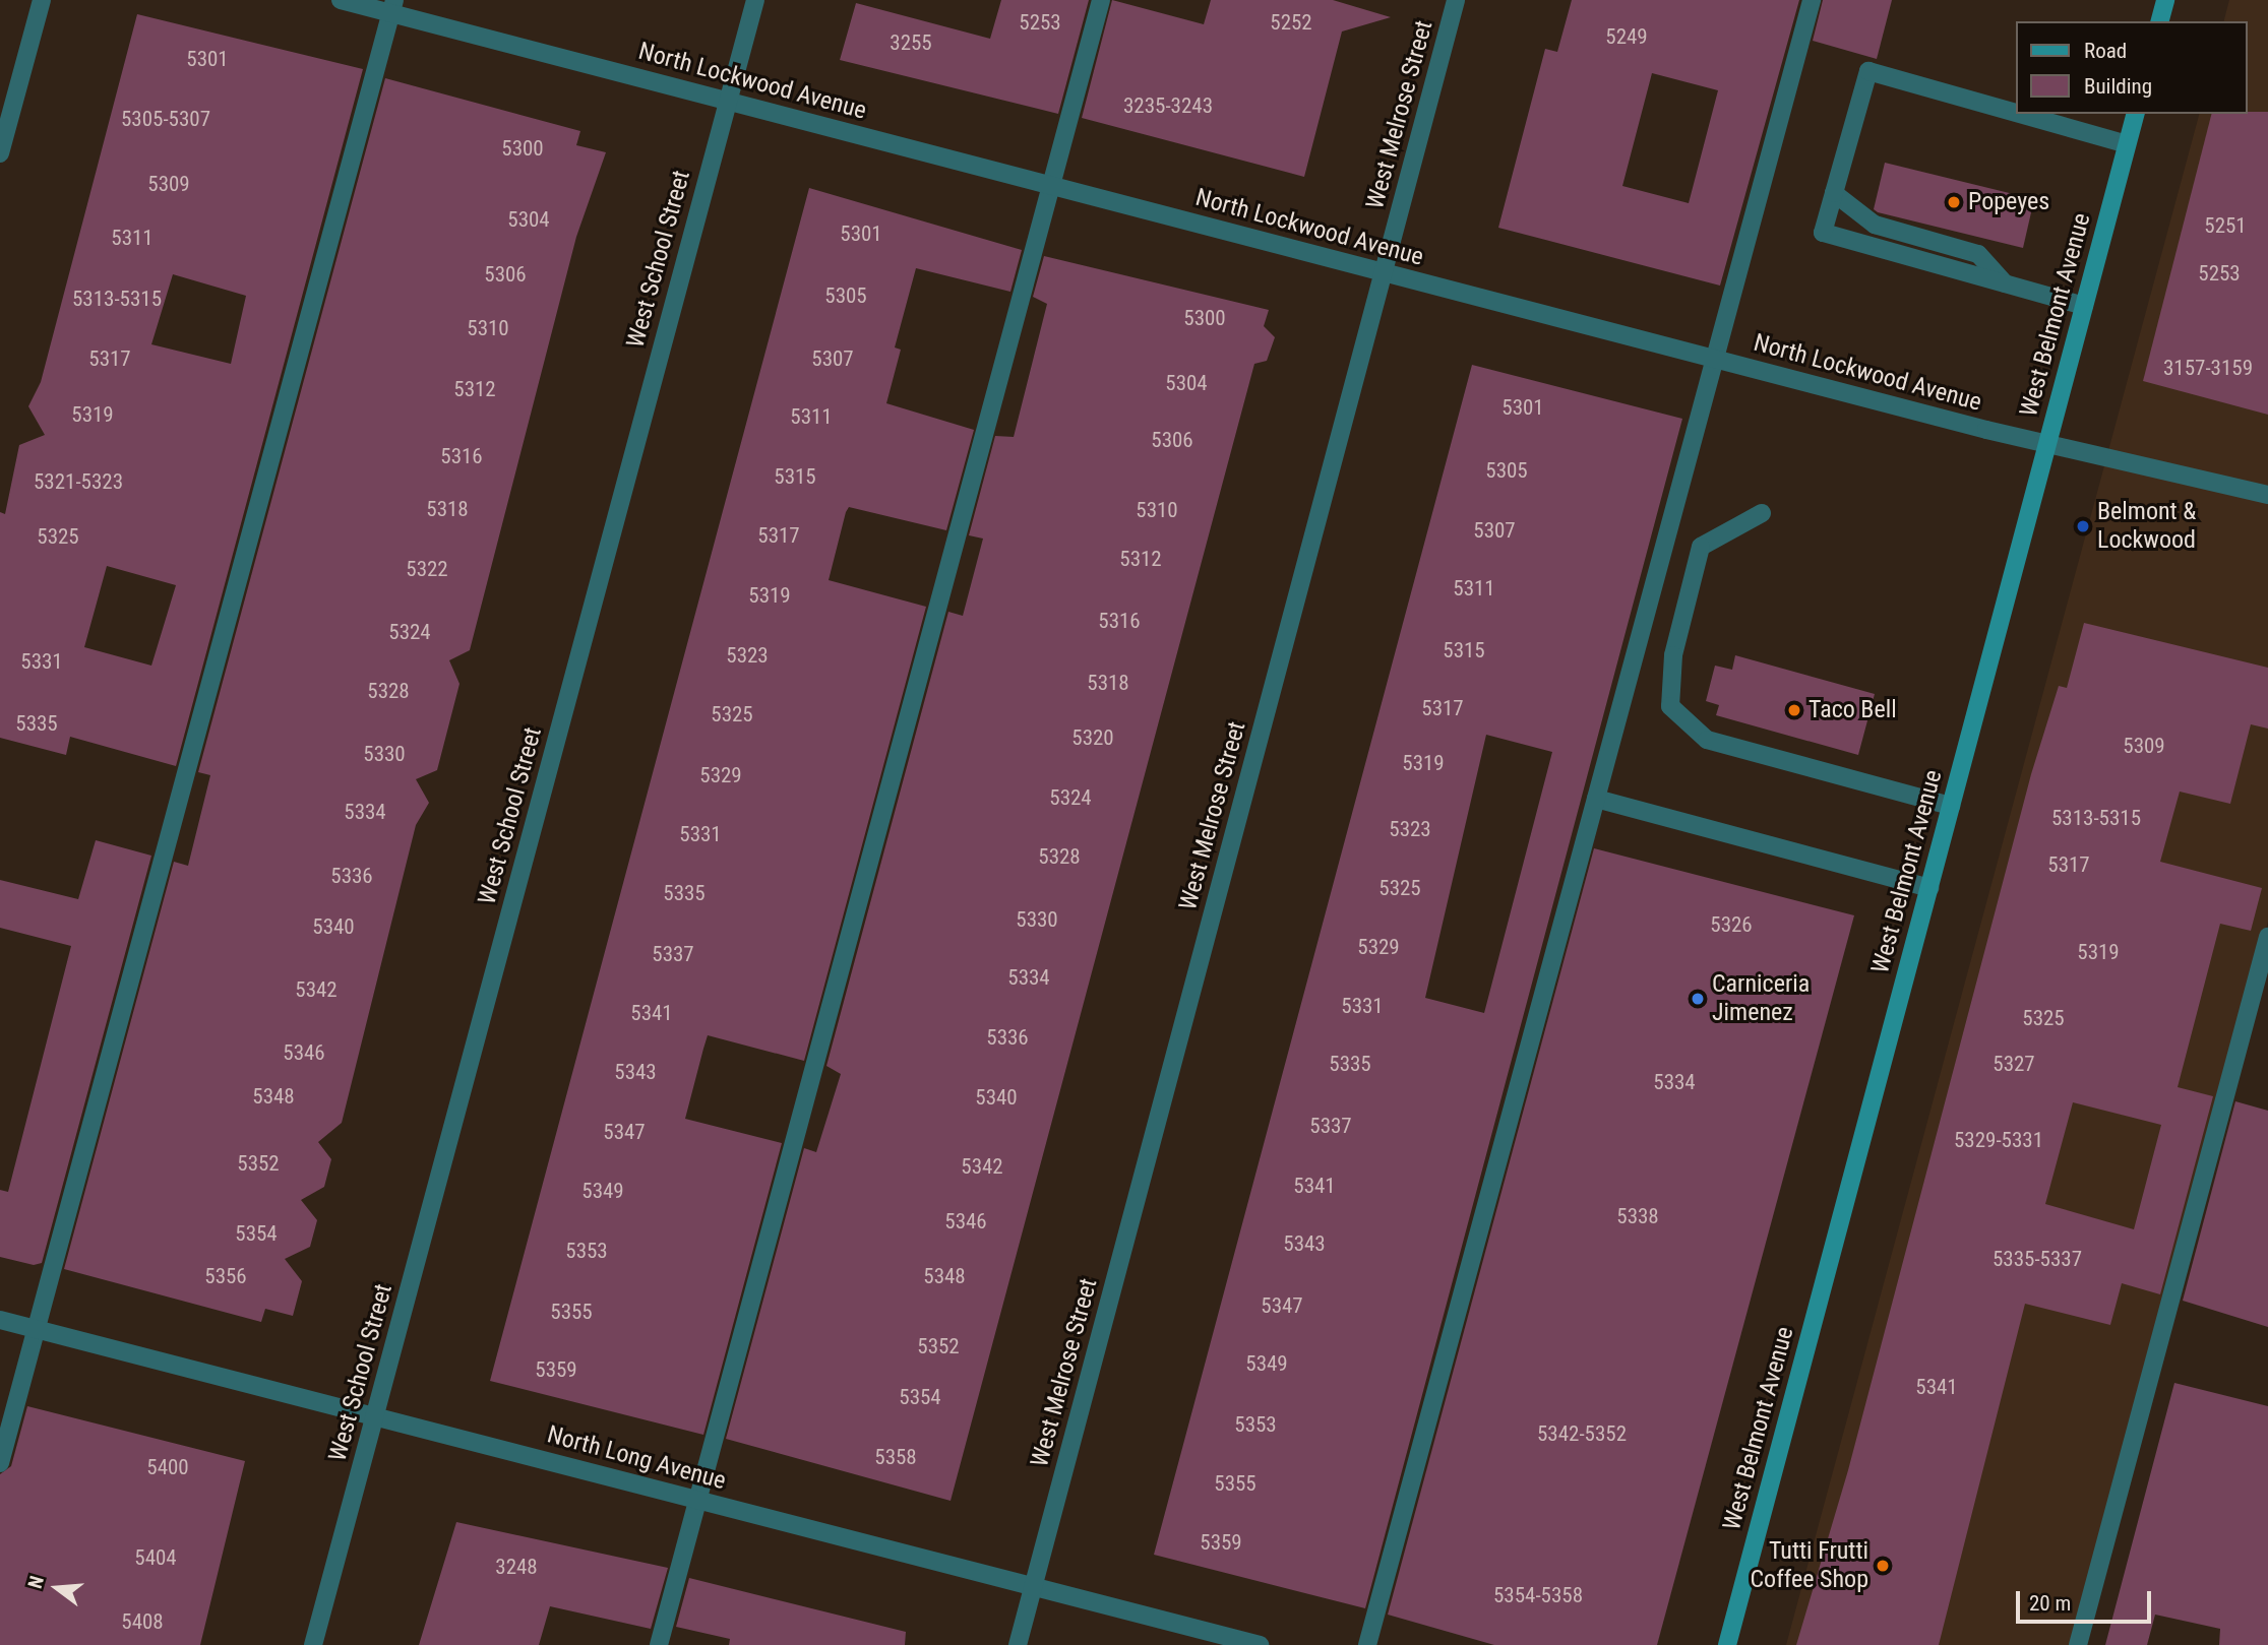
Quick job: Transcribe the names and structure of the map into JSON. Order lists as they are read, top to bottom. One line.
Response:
{"streets":{"main road":["West Belmont Avenue"],"street":["North Lockwood Avenue","West Melrose Street","West School Street","North Long Avenue"]},"crossings":[["North Lockwood Avenue","West Melrose Street"],["North Lockwood Avenue","West School Street"],["North Lockwood Avenue","West Belmont Avenue"],["West Melrose Street","North Long Avenue"],["West School Street","North Long Avenue"]],"places":["Popeyes","Belmont & Lockwood","Taco Bell","Carniceria Jimenez","Tutti Frutti Coffee Shop"],"house_numbers":["5253","5252","5249","3255","5301","3235-3243","5305-5307","5300","5309","5304","5251","5301","5311","5253","5306","5305","5313-5315","5300","5310","5317","5307","3157-3159","5304","5312","5301","5319","5311","5306","5316","5305","5315","5321-5323","5318","5310","5307","5317","5325","5312","5322","5311","5319","5316","5324","5315","5323","5331","5318","5328","5317","5325","5335","5320","5309","5330","5319","5329","5324","5334","5313-5315","5323","5331","5328","5317","5336","5325","5335","5330","5326","5340","5329","5319","5337","5334","5342","5331","5341","5325","5336","5346","5335","5327","5343","5334","5348","5340","5337","5347","5329-5331","5352","5342","5341","5349","5338","5346","5354","5343","5353","5335-5337","5356","5348","5347","5355","5352","5349","5359","5341","5354","5353","5342-5352","5358","5400","5355","5359","5404","3248","5354-5358","5408"],"legend":["Road","Building"],"scale_bar":"20 m","north":"left"}
